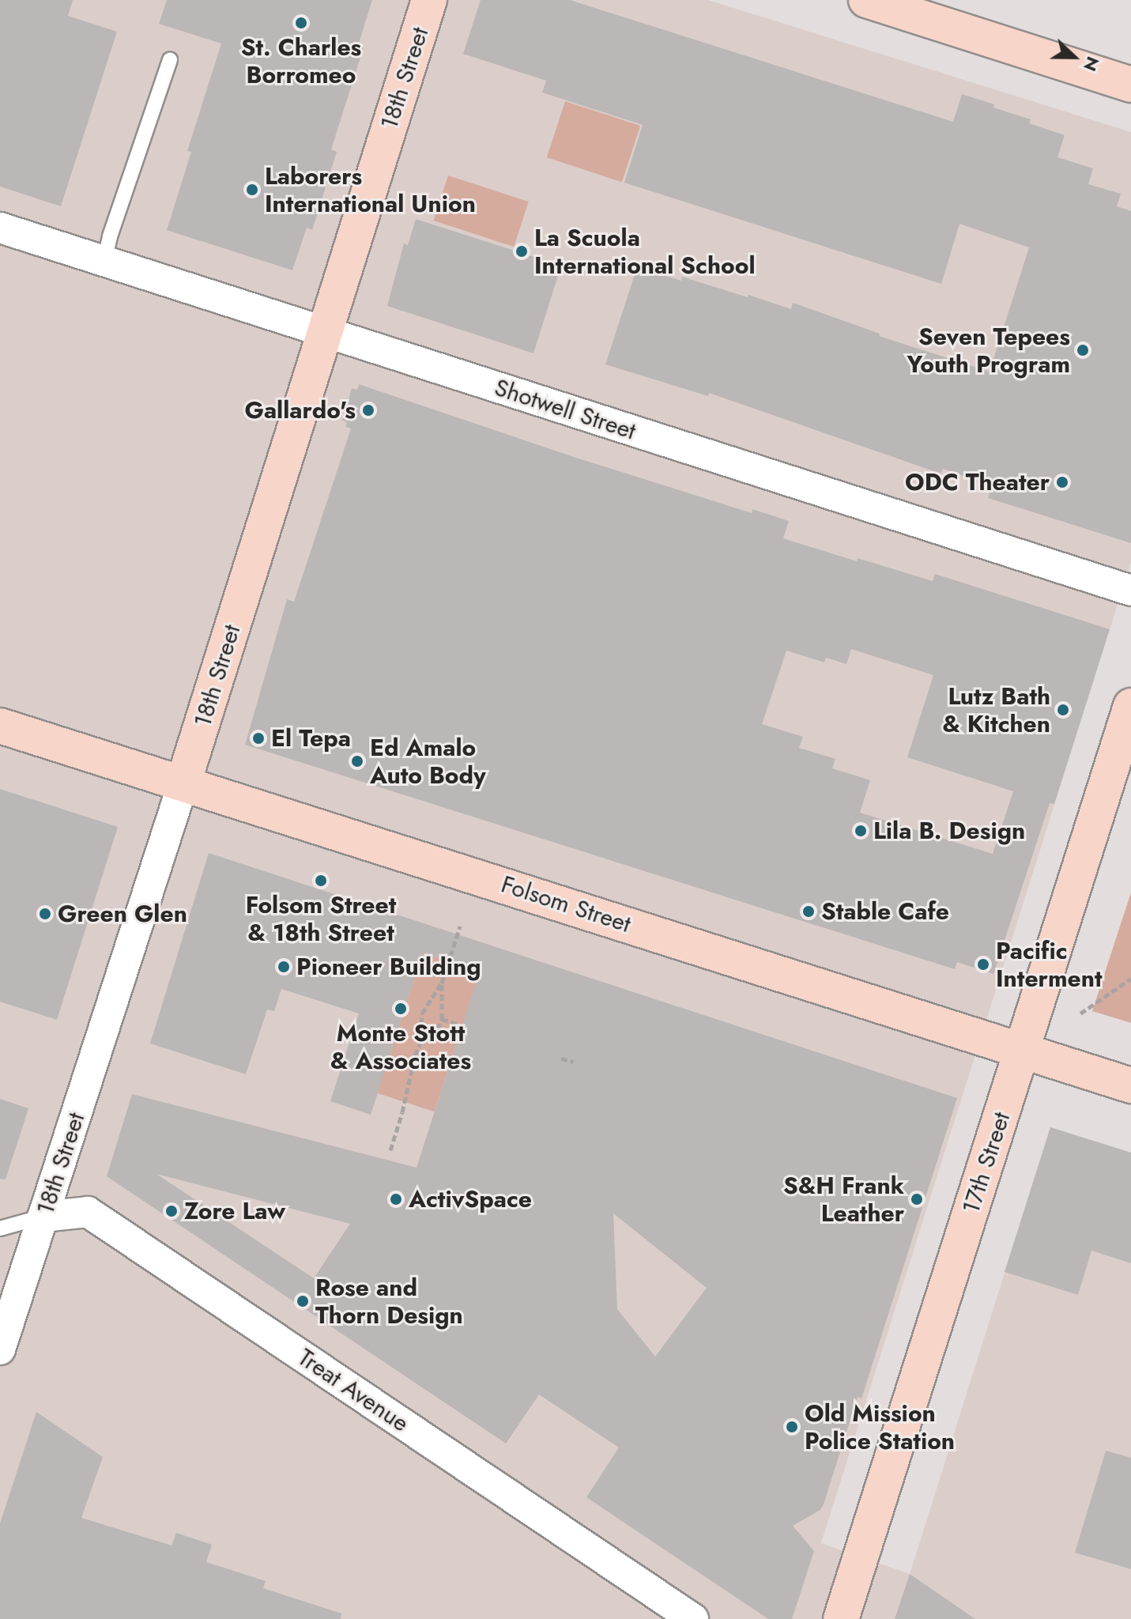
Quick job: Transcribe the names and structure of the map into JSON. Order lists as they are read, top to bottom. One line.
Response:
{"streets":{"street":["18th Street","Shotwell Street","Folsom Street","17th Street","Treat Avenue"]},"crossings":[["18th Street","Shotwell Street"],["18th Street","Folsom Street"],["18th Street","Treat Avenue"],["Folsom Street","17th Street"]],"places":["St. Charles Borromeo","Laborers International Union","La Scuola International School","Seven Tepees Youth Program","Gallardo's","ODC Theater","Lutz Bath & Kitchen","El Tepa","Ed Amalo Auto Body","Lila B. Design","Folsom Street & 18th Street","Stable Cafe","Green Glen","Pacific Interment","Pioneer Building","Monte Stott & Associates","ActivSpace","S&H Frank Leather","Zore Law","Rose and Thorn Design","Old Mission Police Station"],"north":"right"}
